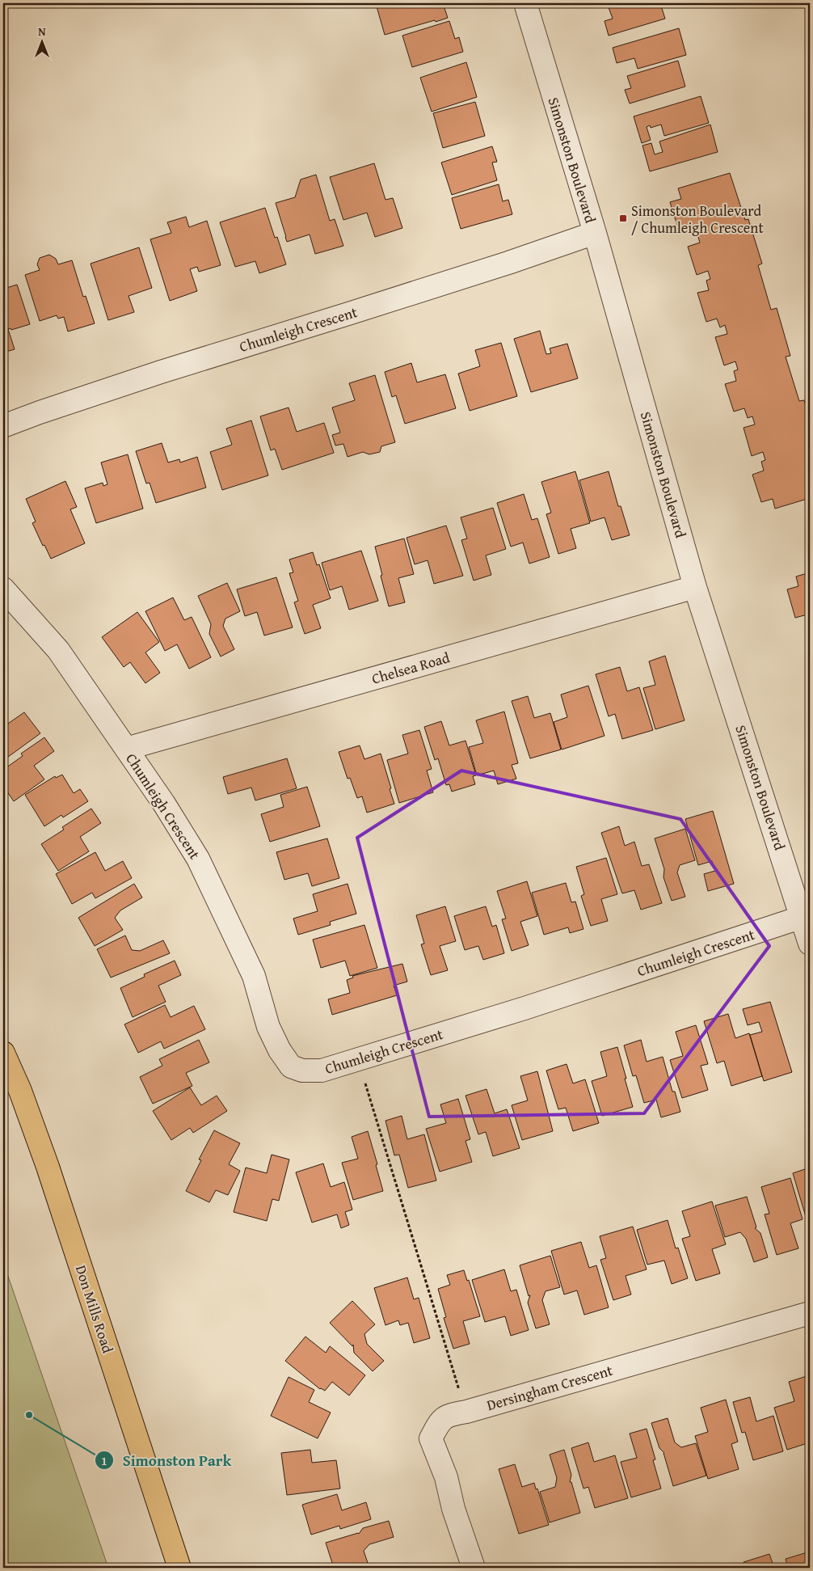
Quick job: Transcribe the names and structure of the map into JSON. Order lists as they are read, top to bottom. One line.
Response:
{"streets":{"main road":["Don Mills Road"],"street":["Simonston Boulevard","Chumleigh Crescent","Chelsea Road","Dersingham Crescent"]},"crossings":[["Simonston Boulevard","Chumleigh Crescent"],["Simonston Boulevard","Chelsea Road"],["Chumleigh Crescent","Chelsea Road"]],"places":{"transit":["Simonston Boulevard / Chumleigh Crescent"],"other":["Simonston Park"]},"north":"top"}
